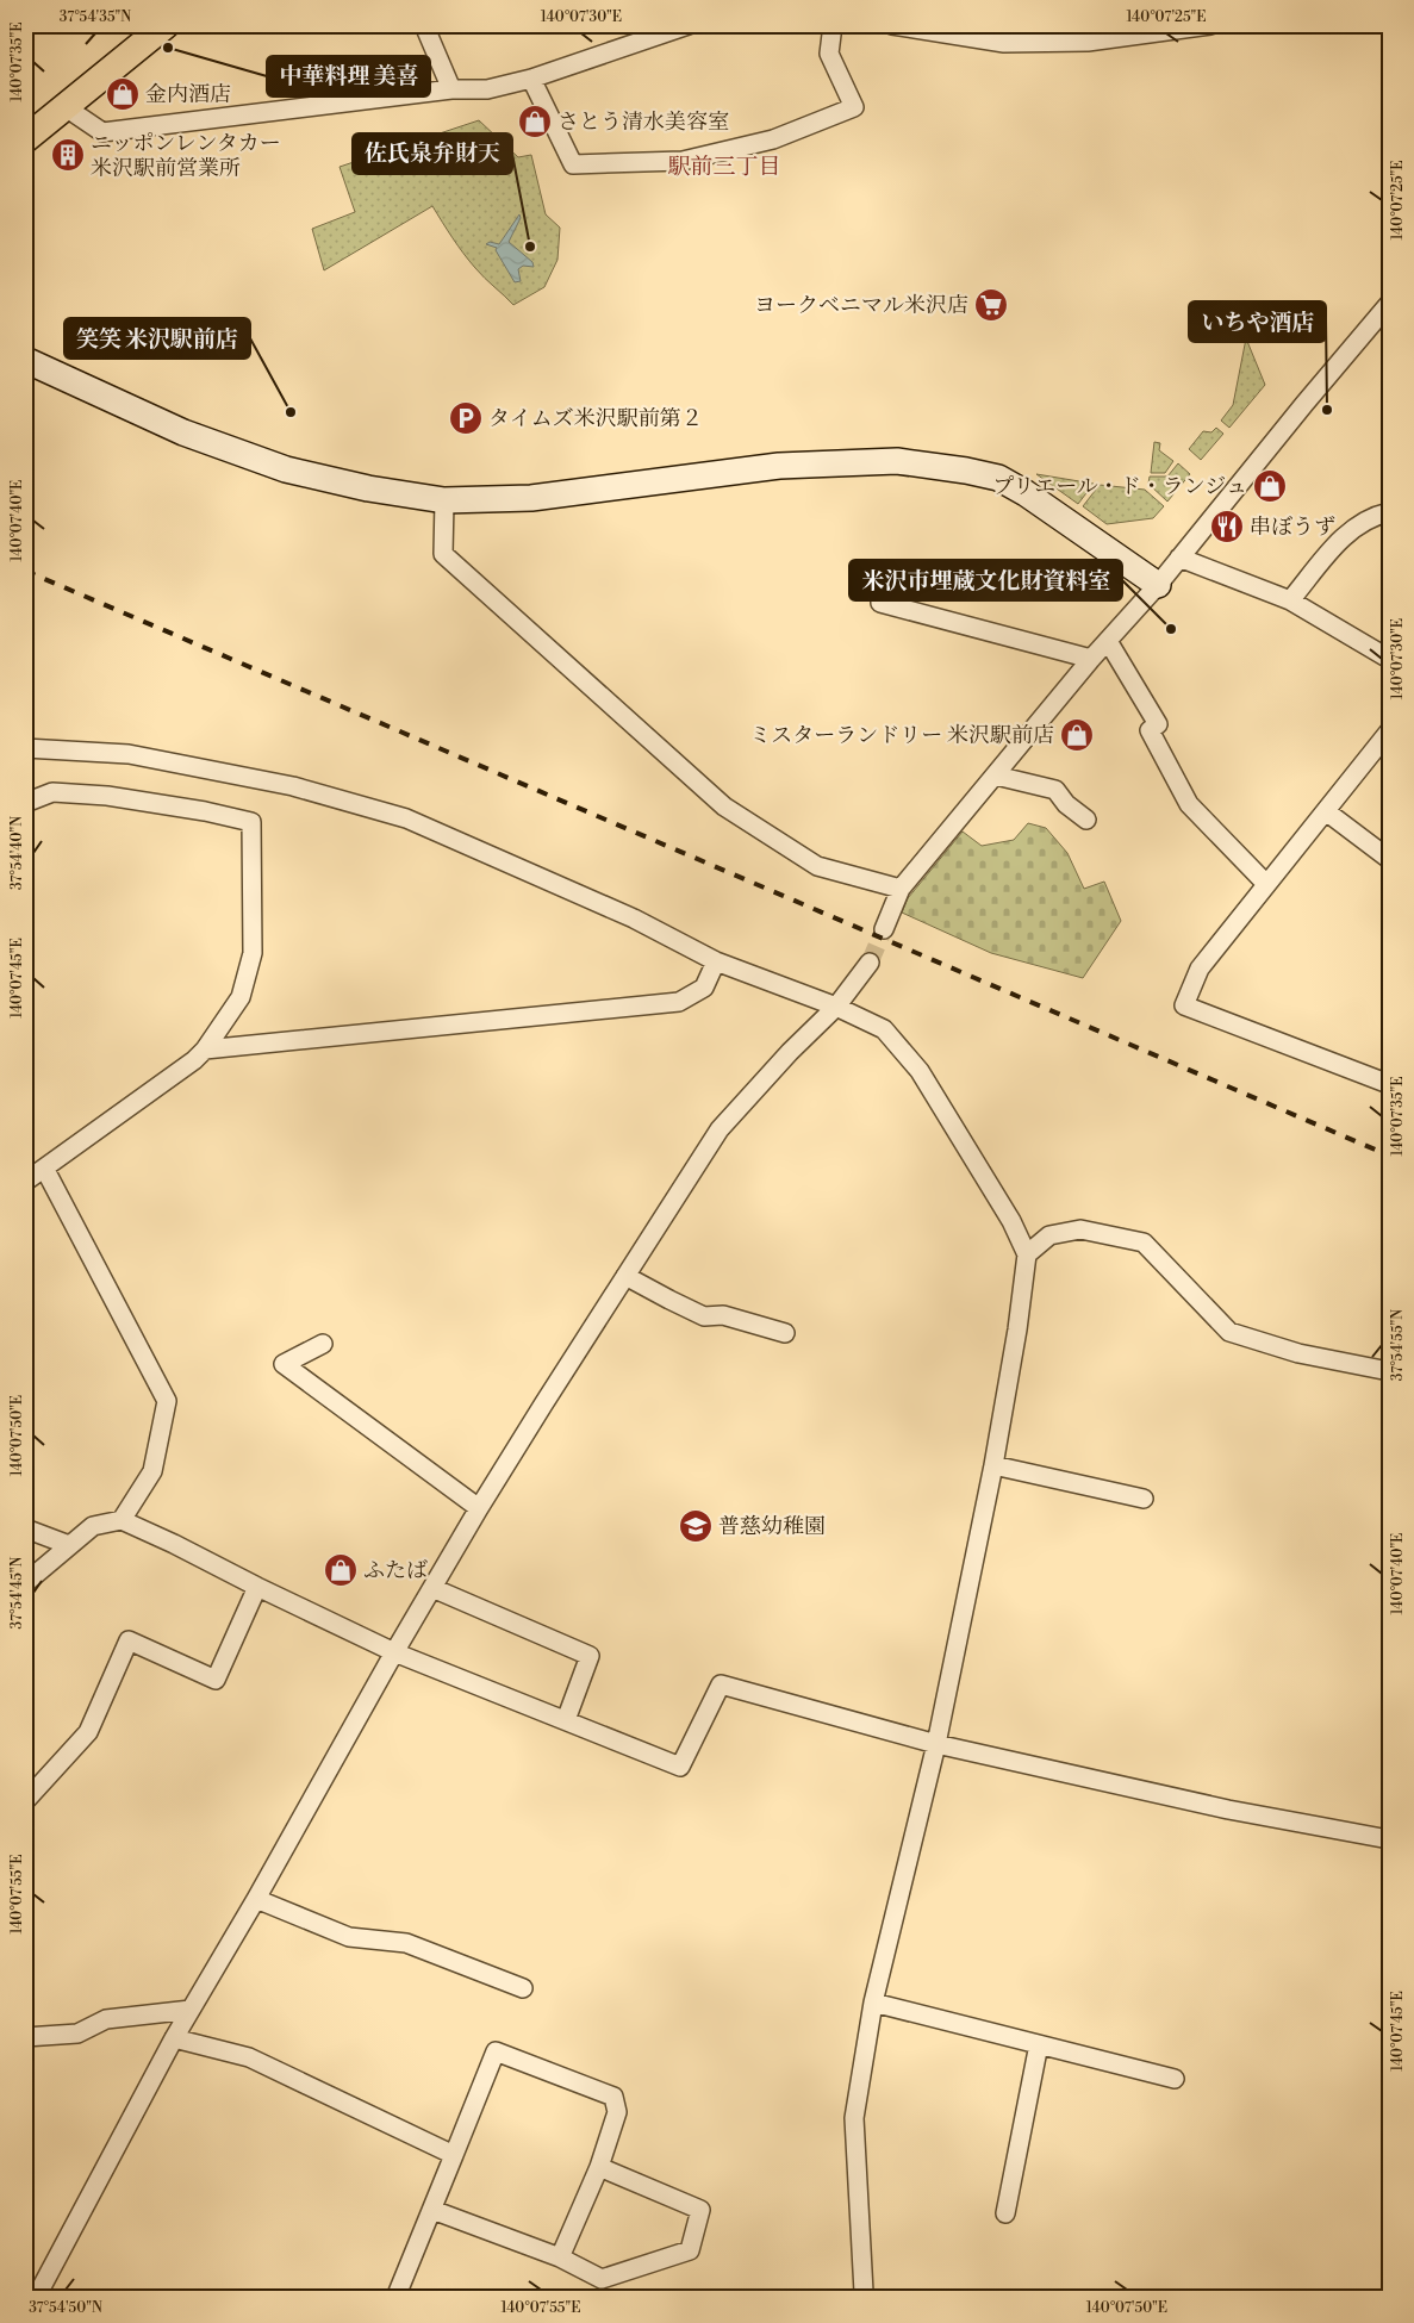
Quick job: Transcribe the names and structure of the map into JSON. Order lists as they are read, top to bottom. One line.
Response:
{"districts":["駅前三丁目"],"places":{"other":["中華料理 美喜","佐氏泉弁財天","いちや酒店","笑笑 米沢駅前店","米沢市埋蔵文化財資料室"],"shop":["金内酒店","さとう清水美容室","プリエール・ド・ランジュ","ミスターランドリー 米沢駅前店","ふたば"],"building":["ニッポンレンタカー 米沢駅前営業所"],"supermarket":["ヨークベニマル米沢店"],"parking":["タイムズ米沢駅前第２"],"restaurant":["串ぼうず"],"school or university":["普慈幼稚園"]},"coordinates":["37°54'35\"N","140°07'30\"E","140°07'25\"E","140°07'35\"E","140°07'40\"E","37°54'40\"N","140°07'45\"E","37°54'55\"N","140°07'50\"E","37°54'45\"N","140°07'55\"E","37°54'50\"N"]}
